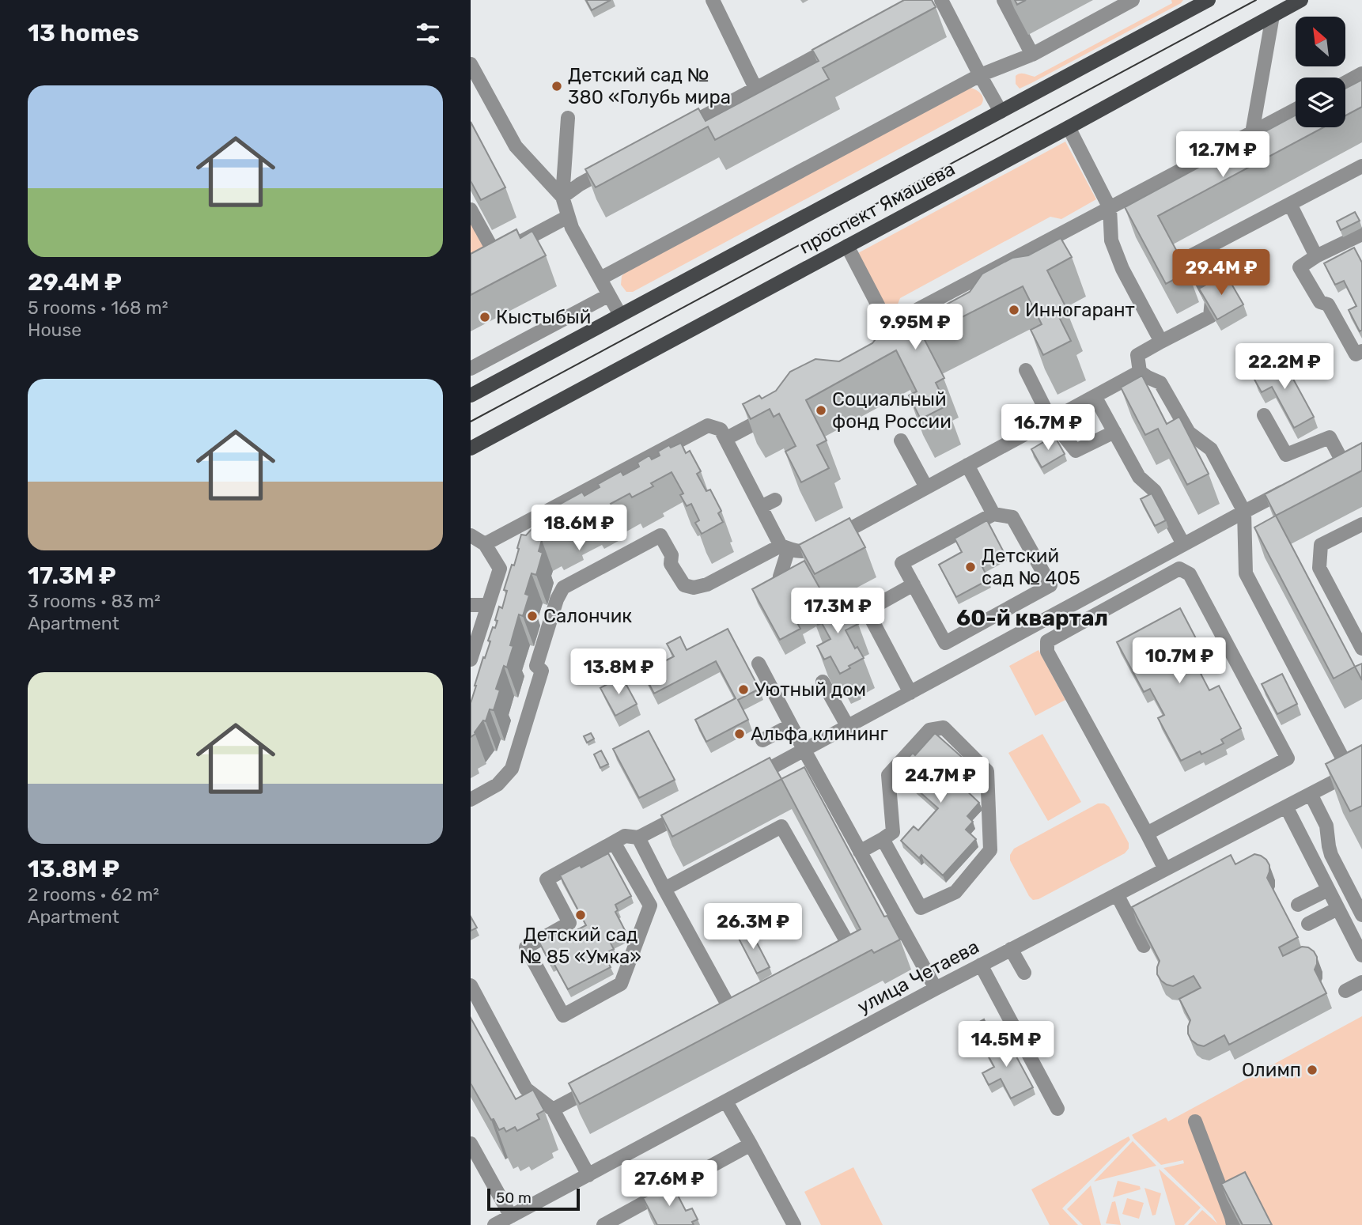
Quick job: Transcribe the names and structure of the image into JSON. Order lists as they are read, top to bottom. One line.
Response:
{"streets":{"main road":["проспект Ямашева"],"street":["улица Четаева"]},"districts":["60-й квартал"],"places":["Детский сад № 380 «Голубь мира","Инногарант","Кыстыбый","Социальный фонд России","Детский сад № 405","Салончик","Уютный дом","Альфа клининг","Детский сад № 85 «Умка»","Олимп"],"scale_bar":"50 m","north":"top left","page":{"heading":"13 homes","list":[{"name":"29.4M ₽","note":"5 rooms · 168 m² · House"},{"name":"17.3M ₽","note":"3 rooms · 83 m² · Apartment"},{"name":"13.8M ₽","note":"2 rooms · 62 m² · Apartment"}],"price":["12.7M ₽","29.4M ₽","9.95M ₽","22.2M ₽","16.7M ₽","18.6M ₽","17.3M ₽","10.7M ₽","13.8M ₽","24.7M ₽","26.3M ₽","14.5M ₽","27.6M ₽"],"scale":"50 m"}}
